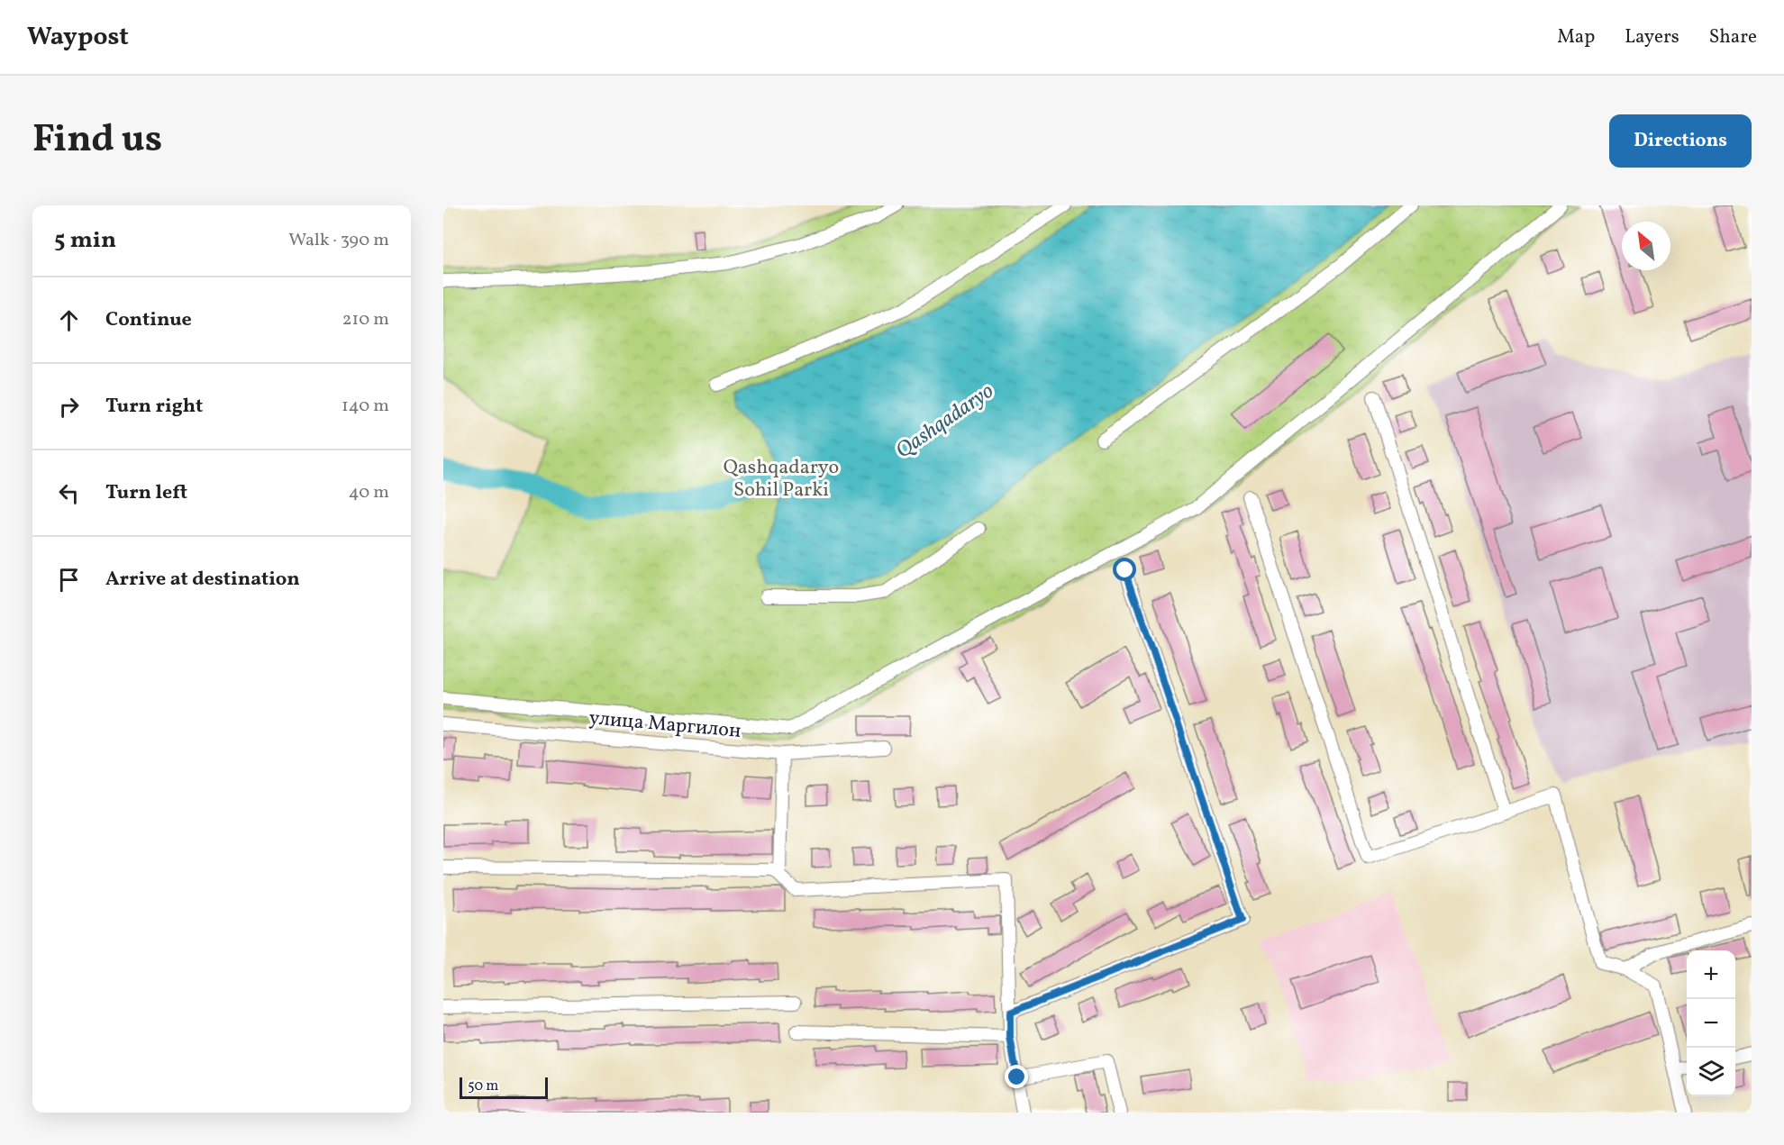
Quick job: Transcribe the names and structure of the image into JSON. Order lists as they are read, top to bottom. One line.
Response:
{"streets":{"street":["улица Маргилон"]},"water":["Qashqadaryo"],"parks":["Qashqadaryo Sohil Parki"],"scale_bar":"50 m","north":"top left","page":{"header":"Waypost","nav":["Map","Layers","Share"],"title":"Find us","buttons":"Directions","heading":["5 min","Walk · 390 m"],"list":[["Continue","210 m"],["Turn right","140 m"],["Turn left","40 m"],"Arrive at destination"],"map_buttons":["+","−"],"scale":"50 m"}}
